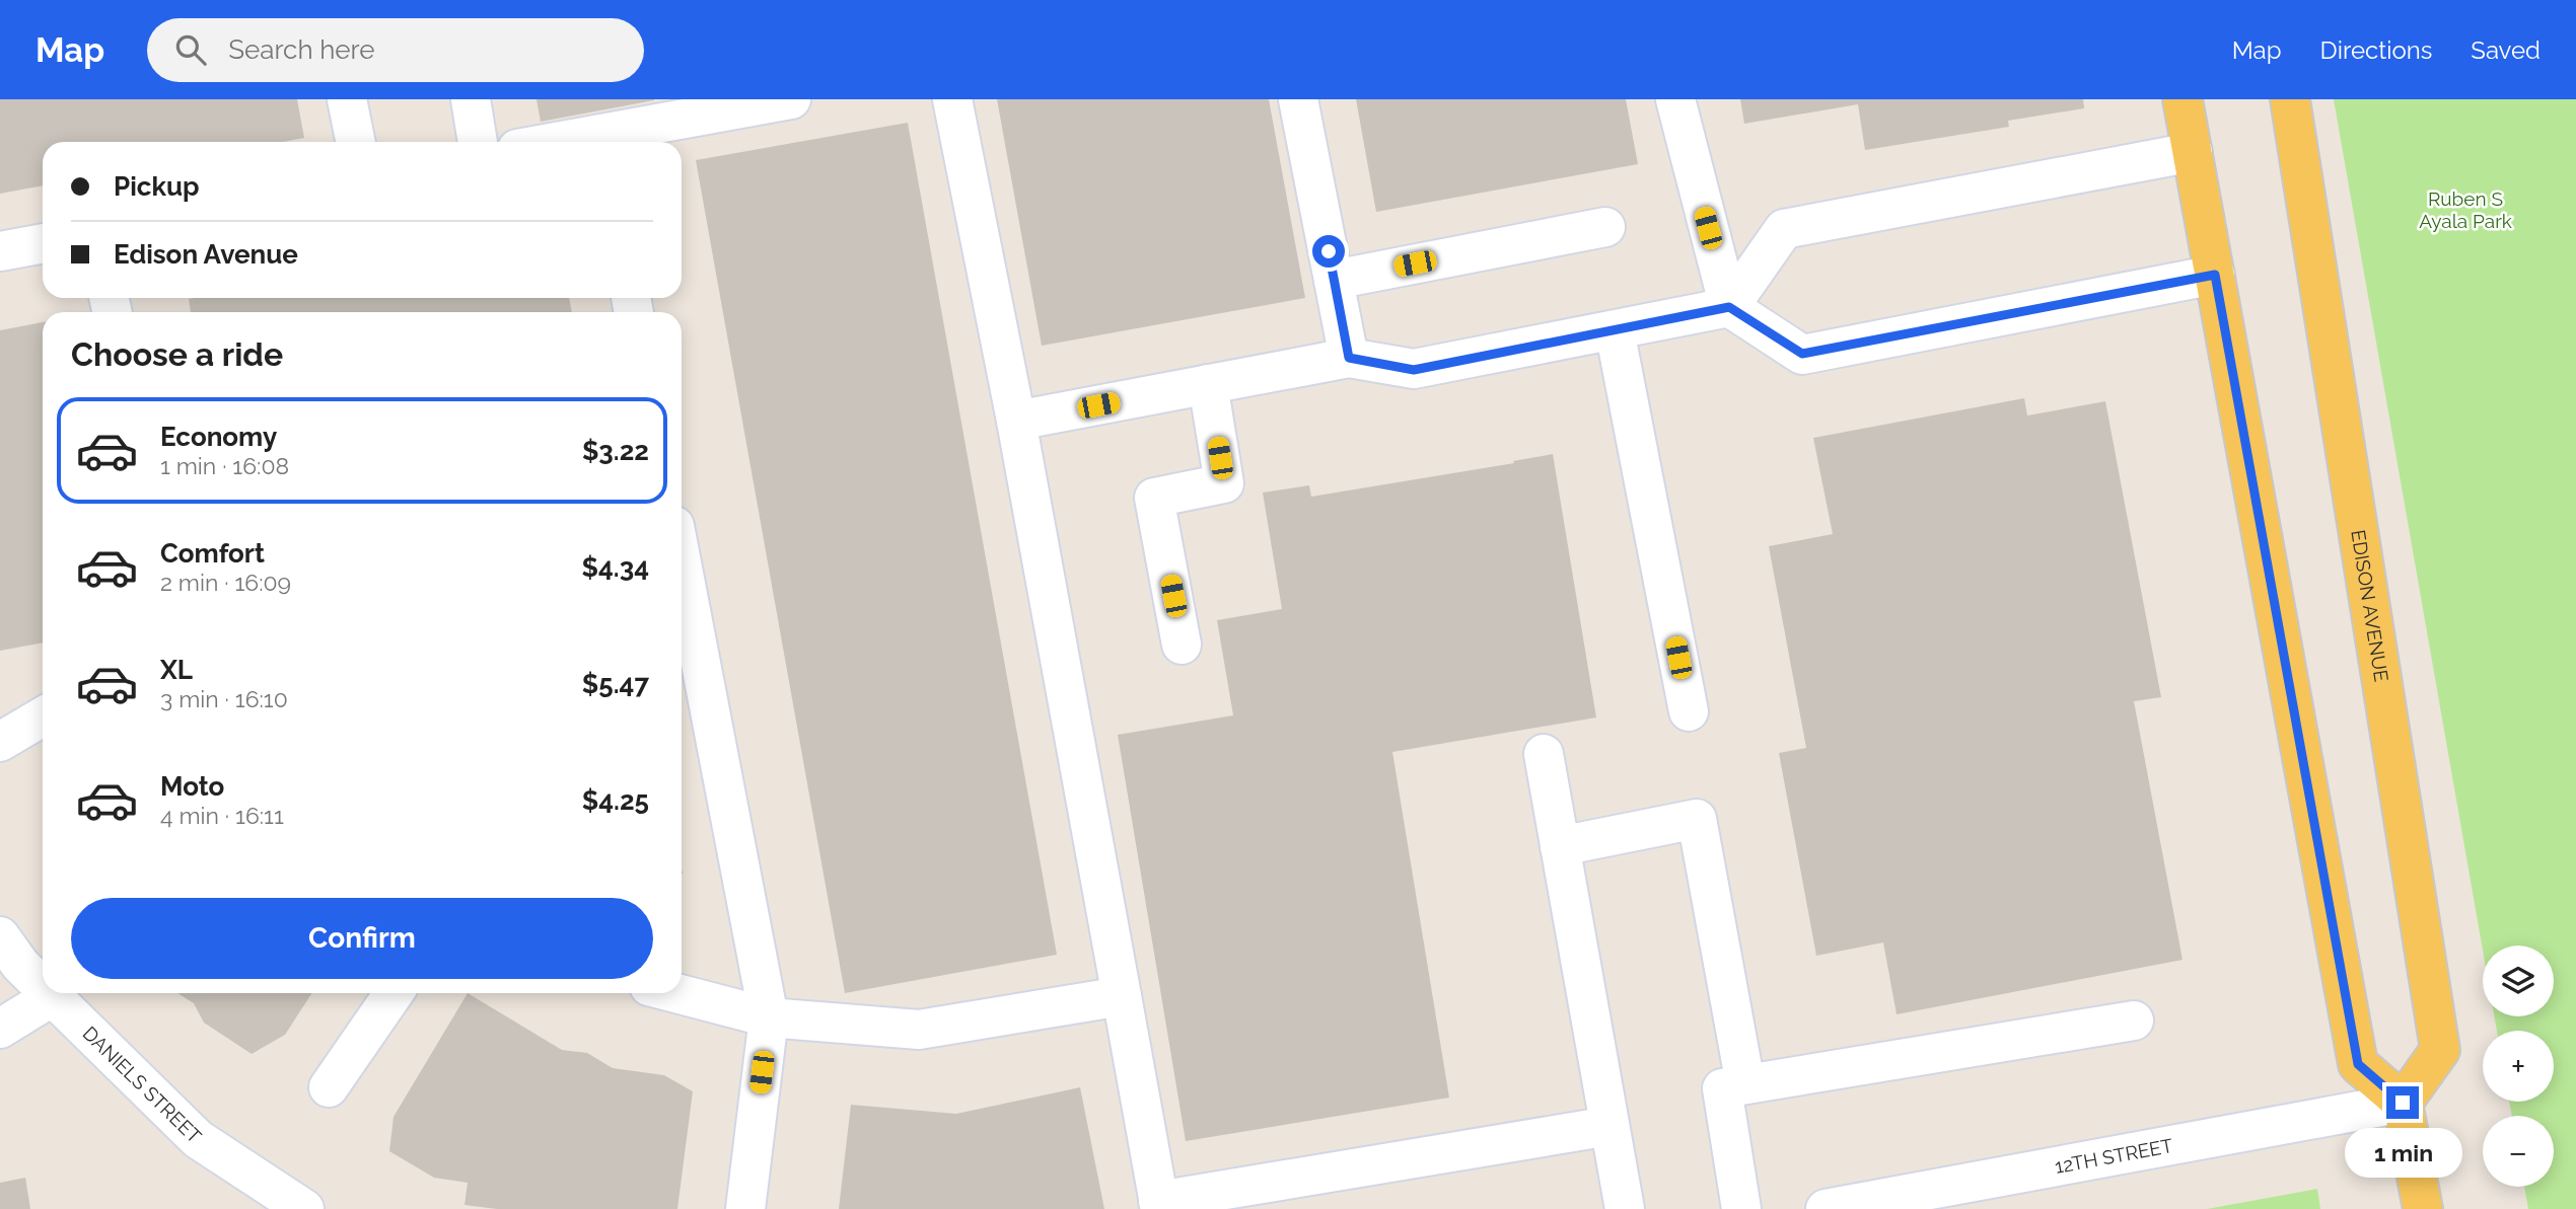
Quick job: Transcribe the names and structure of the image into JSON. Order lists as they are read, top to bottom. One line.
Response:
{"streets":{"main road":["EDISON AVENUE"],"street":["DANIELS STREET","12TH STREET"]},"crossings":[["EDISON AVENUE","12TH STREET"]],"parks":["Ruben S Ayala Park"],"page":{"header":"Map","search":"Search here","nav":["Map","Directions","Saved"],"banner":["Pickup","Edison Avenue"],"heading":"Choose a ride","list":[{"name":"Economy","note":"1 min · 16:08","value":"$3.22"},{"name":"Comfort","note":"2 min · 16:09","value":"$4.34"},{"name":"XL","note":"3 min · 16:10","value":"$5.47"},{"name":"Moto","note":"4 min · 16:11","value":"$4.25"}],"buttons":"Confirm","map_buttons":["+","−"],"bubble":"1 min"}}
